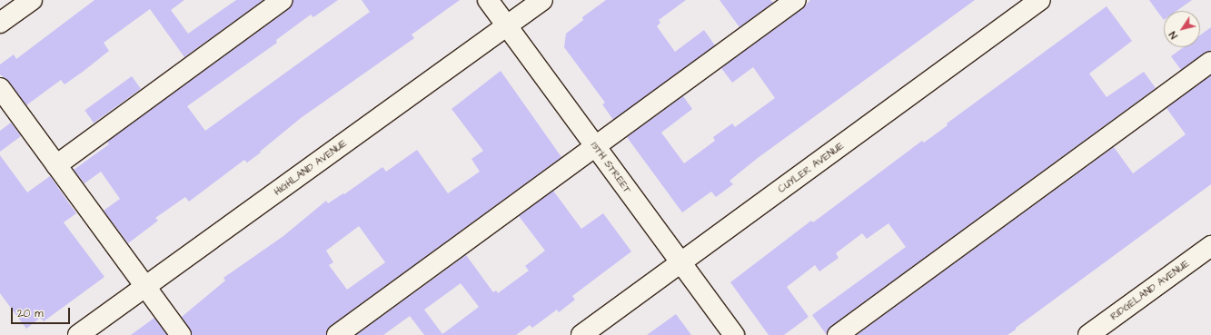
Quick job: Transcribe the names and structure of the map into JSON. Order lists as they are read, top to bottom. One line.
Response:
{"streets":{"street":["HIGHLAND AVENUE","13TH STREET","CUYLER AVENUE","RIDGELAND AVENUE"]},"crossings":[["HIGHLAND AVENUE","13TH STREET"],["13TH STREET","CUYLER AVENUE"]],"scale_bar":"20 m","north":"bottom left"}
